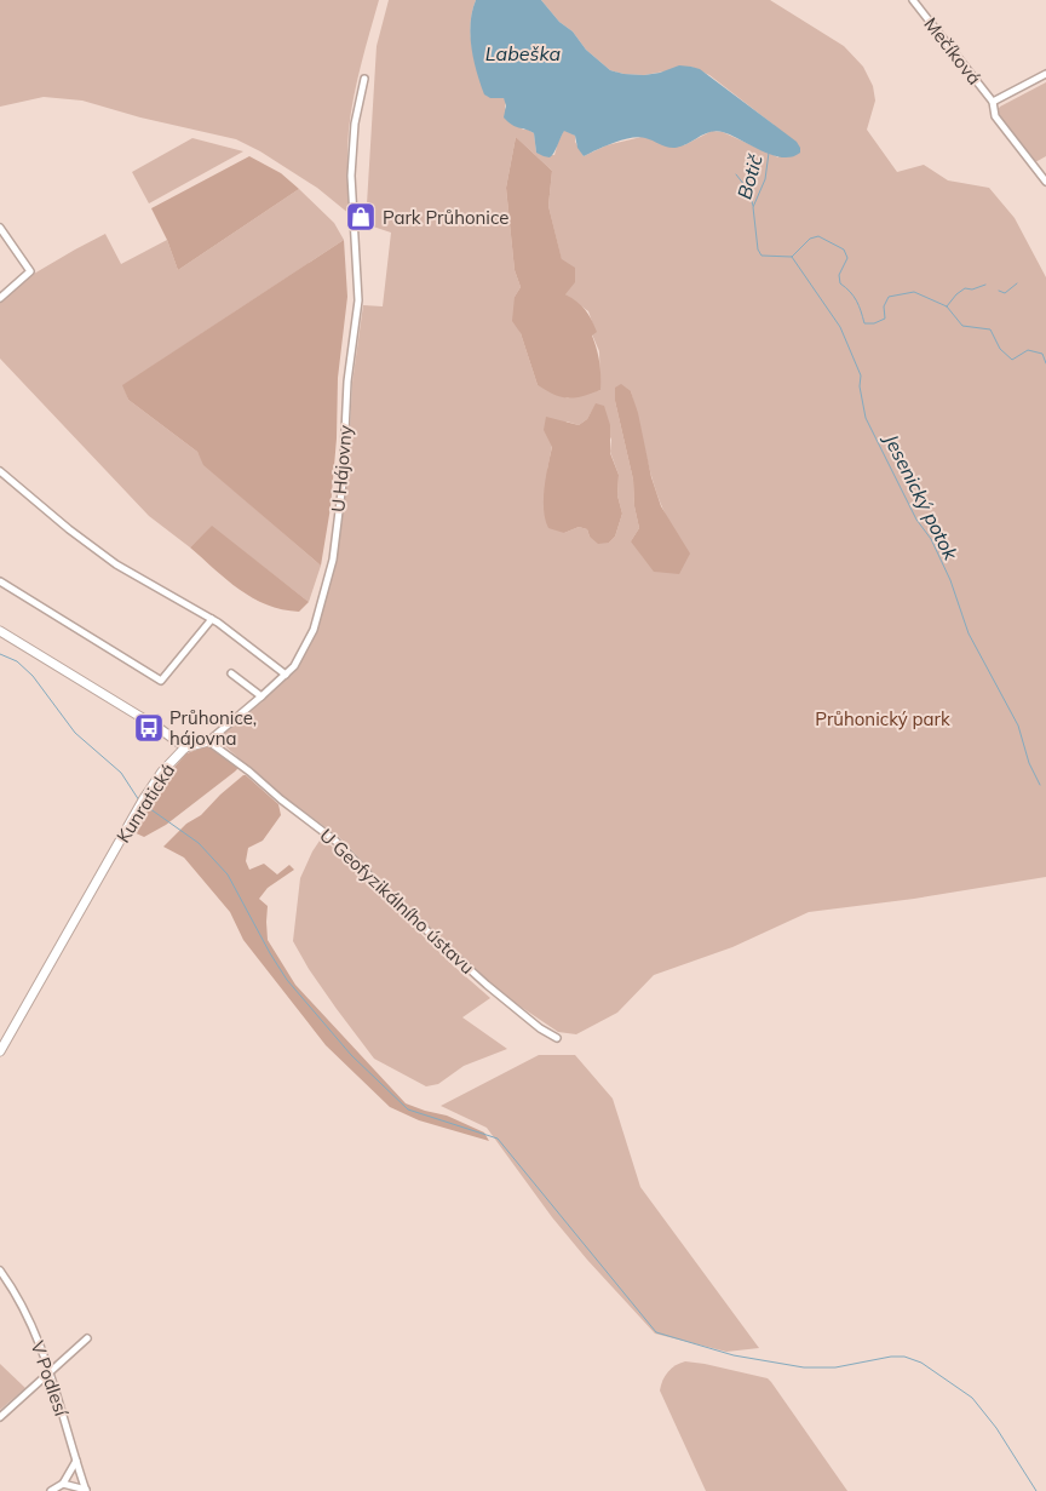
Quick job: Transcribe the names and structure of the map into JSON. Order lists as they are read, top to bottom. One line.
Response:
{"streets":{"street":["Mečíková","U Hájovny","Kunratická","U Geofyzikálního ústavu","V Podlesí"]},"crossings":[["U Hájovny","Kunratická"],["U Hájovny","U Geofyzikálního ústavu"]],"water":["Labeška","Botič","Jesenický potok"],"parks":["Průhonický park"],"places":{"shop":["Park Průhonice"],"bus stop":["Průhonice, hájovna"]}}
